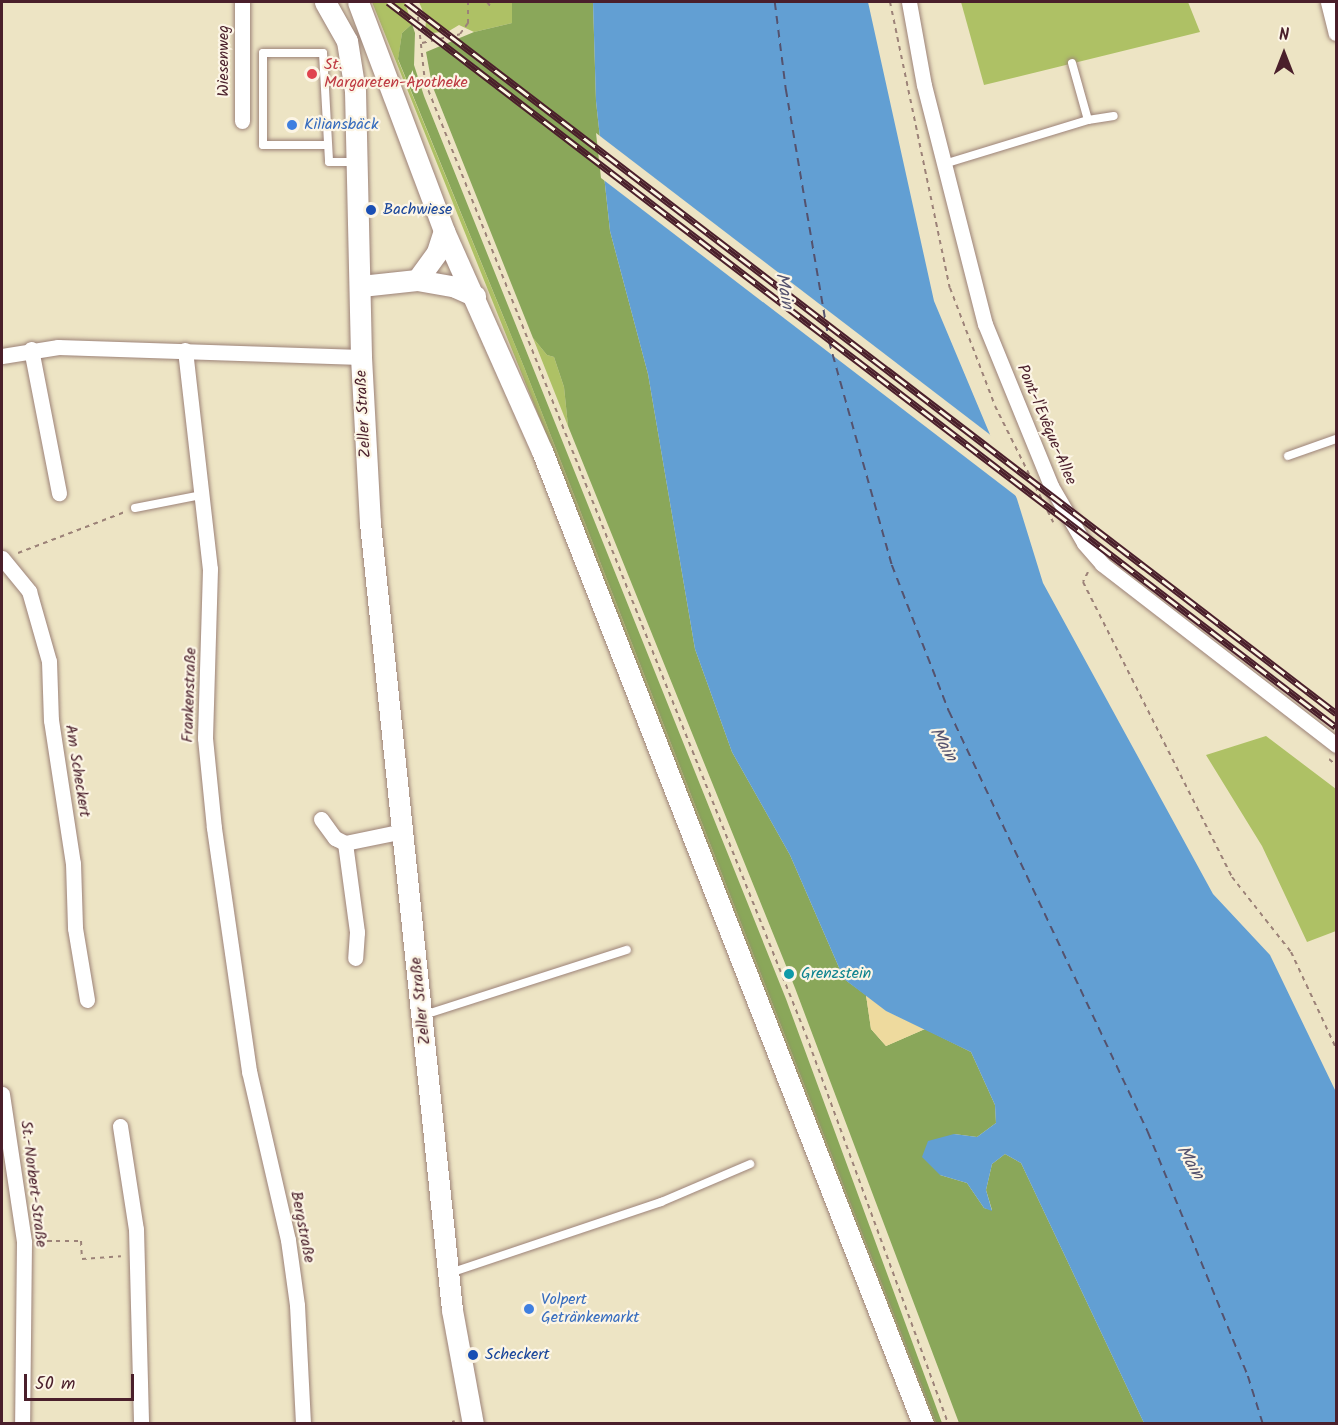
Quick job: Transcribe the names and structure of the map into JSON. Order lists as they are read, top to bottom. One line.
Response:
{"streets":{"main road":["Zeller Straße"],"street":["Wiesenweg","Pont-l'Evêque-Allee","Frankenstraße","Am Scheckert","St.-Norbert-Straße","Bergstraße"]},"crossings":[["Frankenstraße","Bergstraße"]],"water":["Main"],"places":["St. Margareten-Apotheke","Kiliansbäck","Bachwiese","Grenzstein","Volpert Getränkemarkt","Scheckert"],"scale_bar":"50 m","north":"top"}
